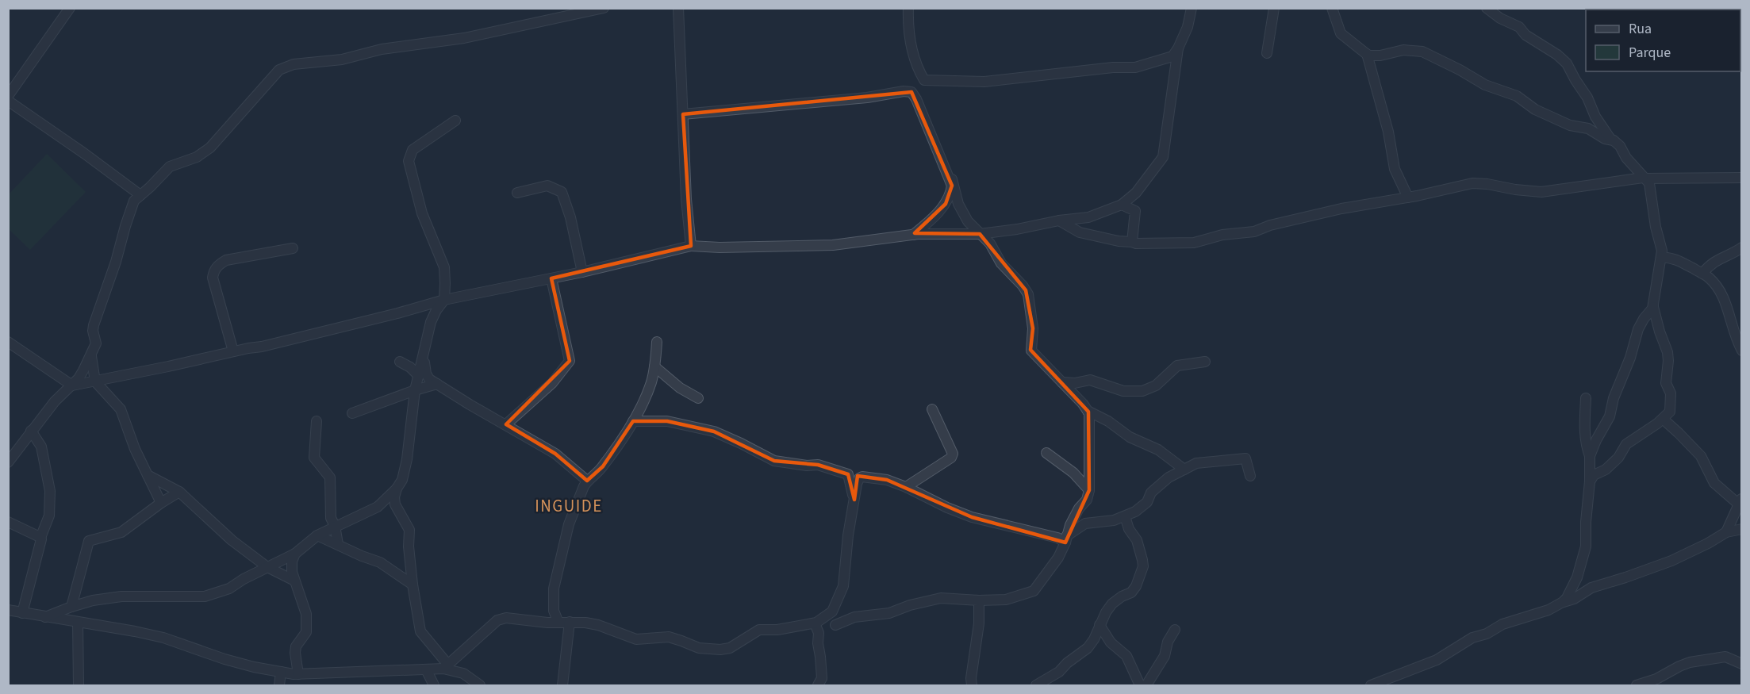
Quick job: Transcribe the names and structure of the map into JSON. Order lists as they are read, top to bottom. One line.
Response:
{"districts":["INGUIDE"],"legend":["Rua","Parque"]}
